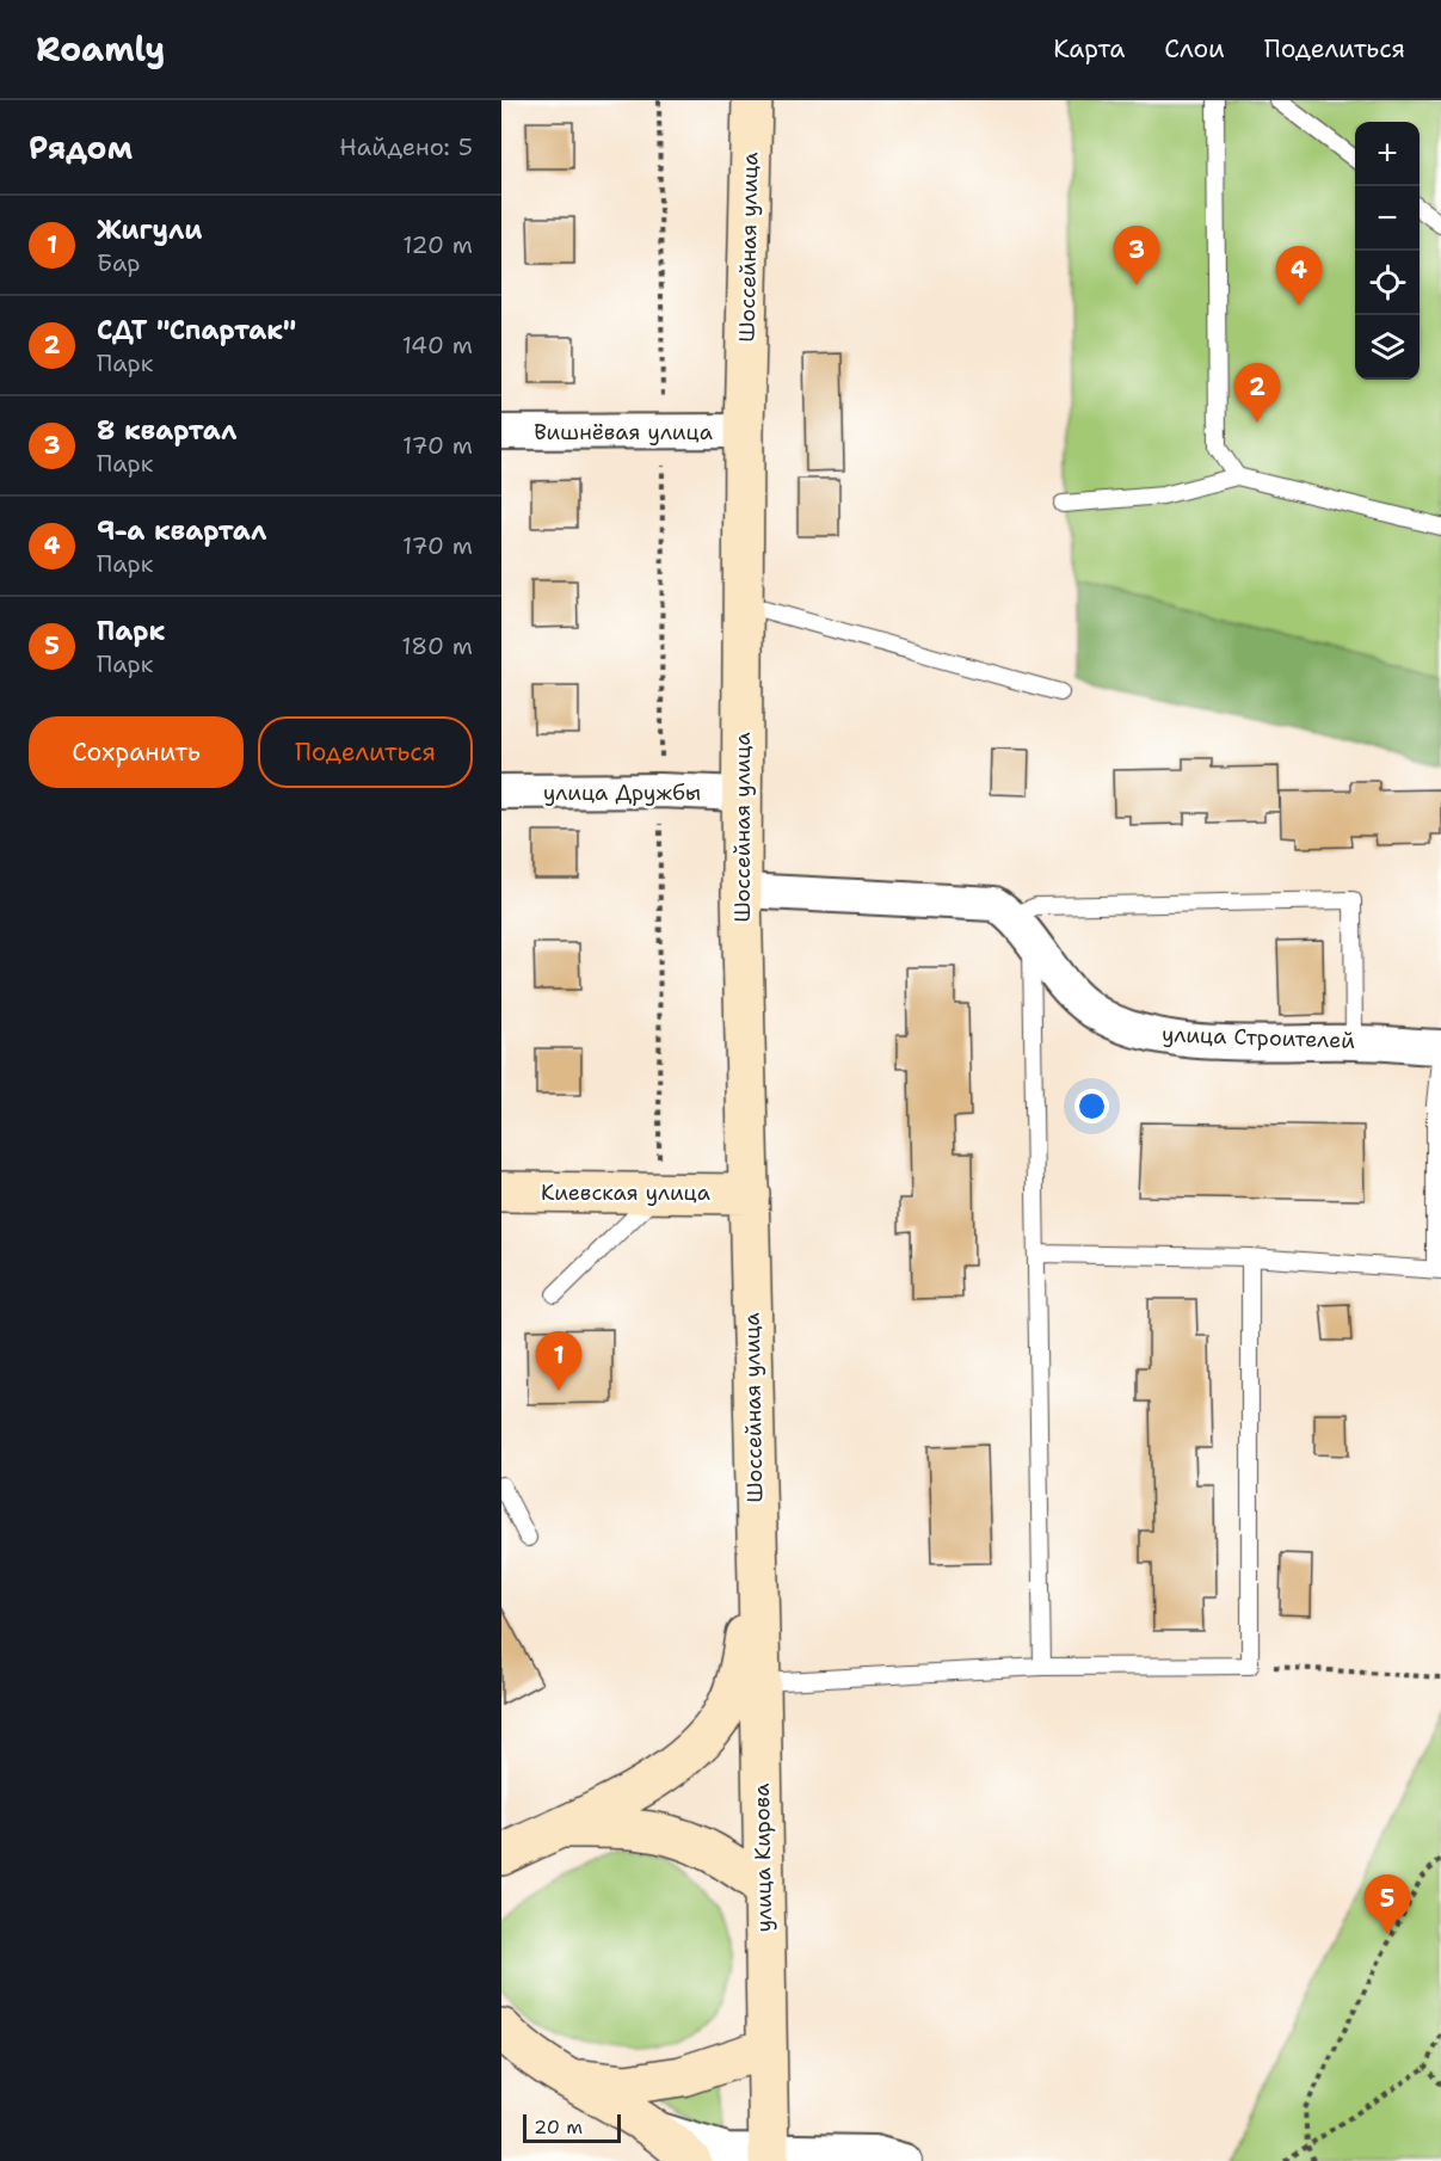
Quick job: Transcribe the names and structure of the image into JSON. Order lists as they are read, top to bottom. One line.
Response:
{"streets":{"main road":["Шоссейная улица","Киевская улица","улица Кирова"],"street":["Вишнёвая улица","улица Дружбы","улица Строителей"]},"crossings":[["Шоссейная улица","Вишнёвая улица"],["Шоссейная улица","улица Дружбы"],["Шоссейная улица","улица Строителей"],["Шоссейная улица","Киевская улица"],["Шоссейная улица","улица Кирова"]],"scale_bar":"20 m","page":{"header":"Roamly","nav":["Карта","Слои","Поделиться"],"heading":["Рядом","Найдено: 5"],"map_buttons":["+","−"],"list":[{"mark":"1","name":"Жигули","note":"Бар","value":"120 m"},{"mark":"2","name":"СДТ \"Спартак\"","note":"Парк","value":"140 m"},{"mark":"3","name":"8 квартал","note":"Парк","value":"170 m"},{"mark":"4","name":"9-а квартал","note":"Парк","value":"170 m"},{"mark":"5","name":"Парк","note":"Парк","value":"180 m"}],"pins":["3","4","2","1","5"],"buttons":["Сохранить","Поделиться"],"scale":"20 m"}}
